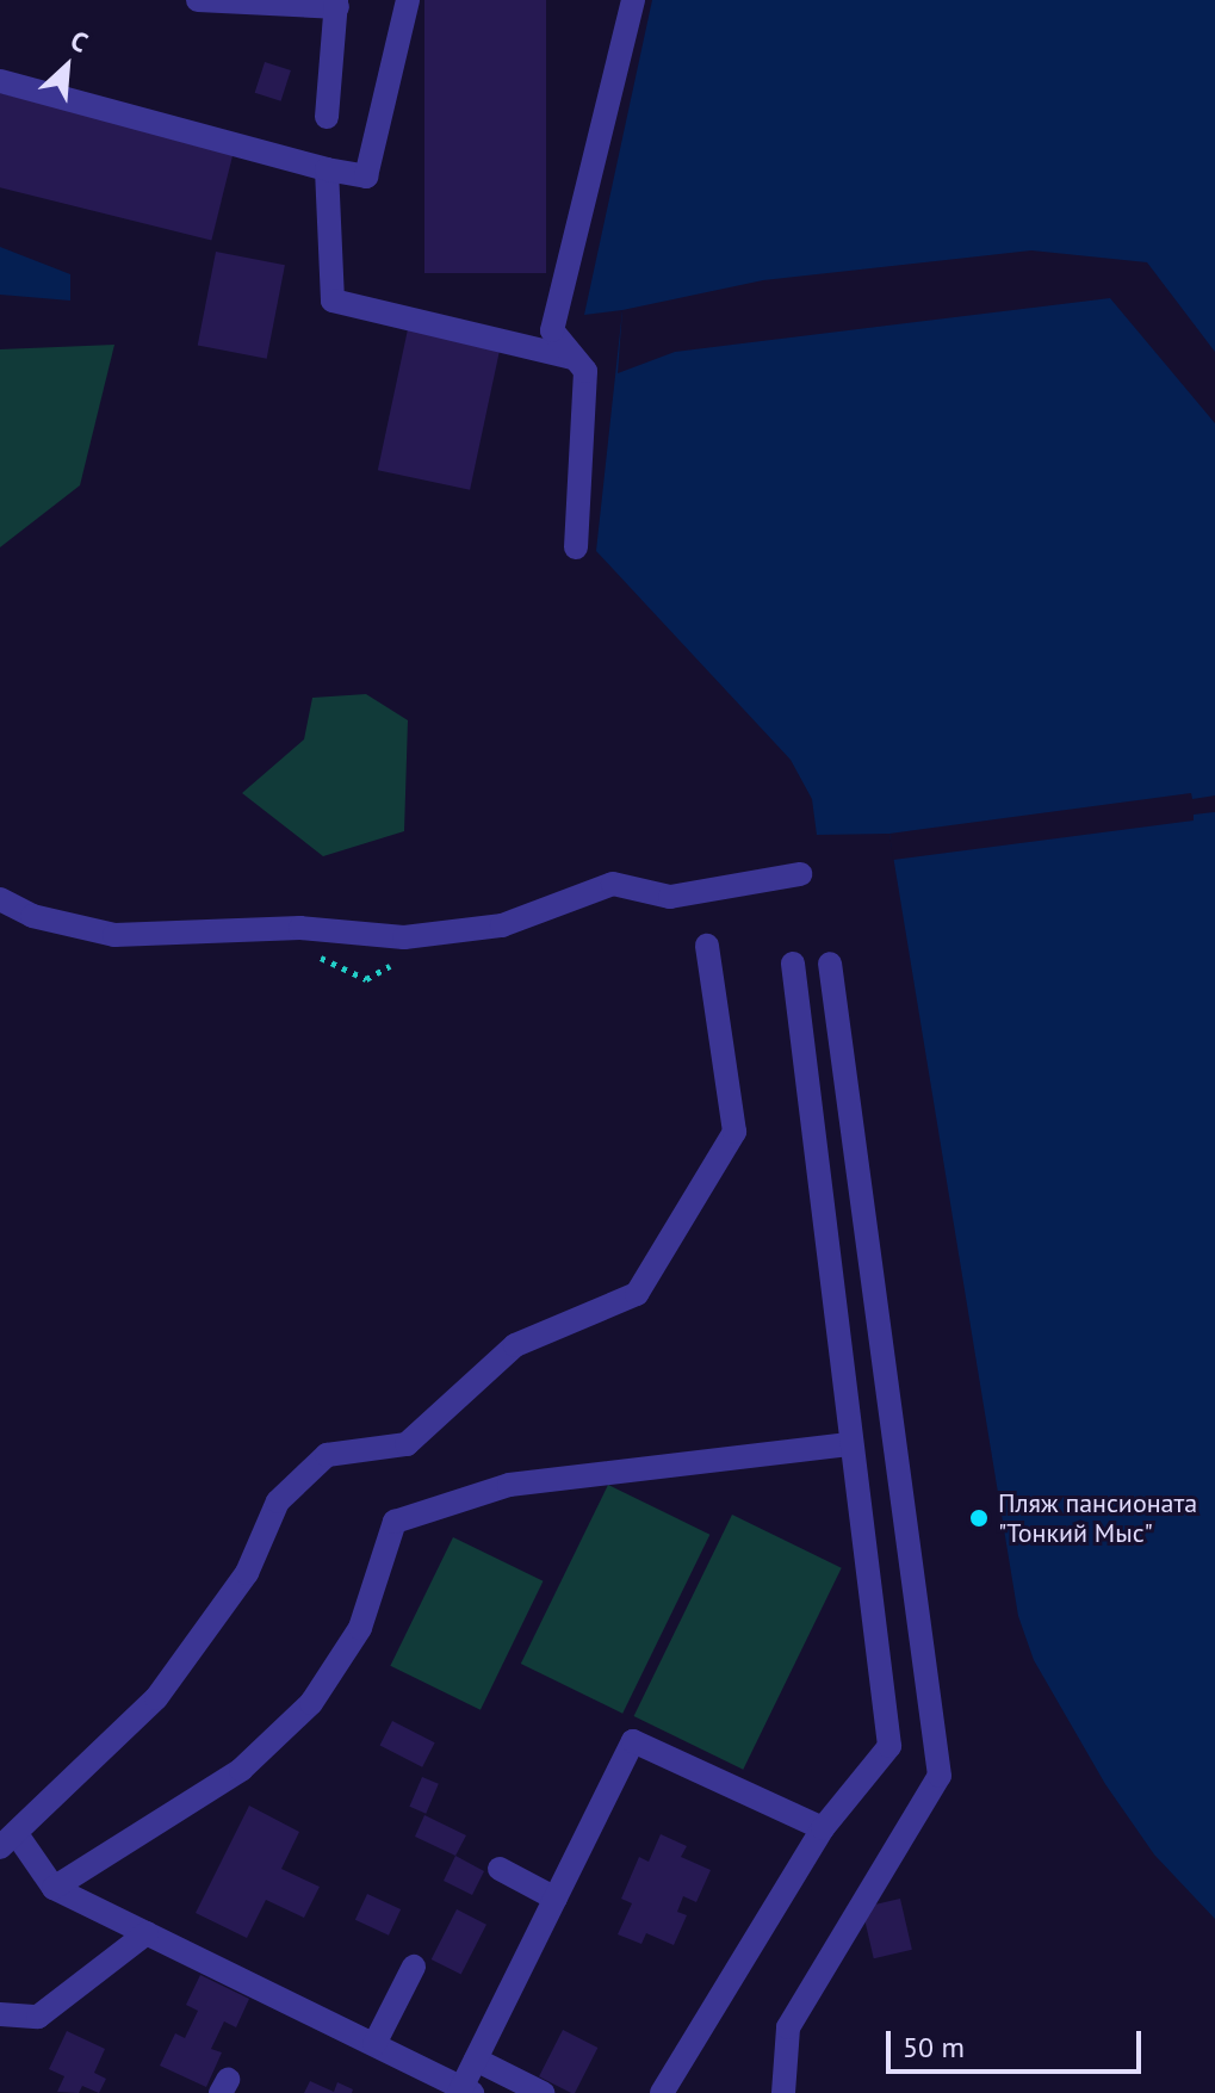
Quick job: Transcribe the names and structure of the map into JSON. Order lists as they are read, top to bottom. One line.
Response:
{"places":["Пляж пансионата \"Тонкий Мыс\""],"scale_bar":"50 m","north":"top right"}
